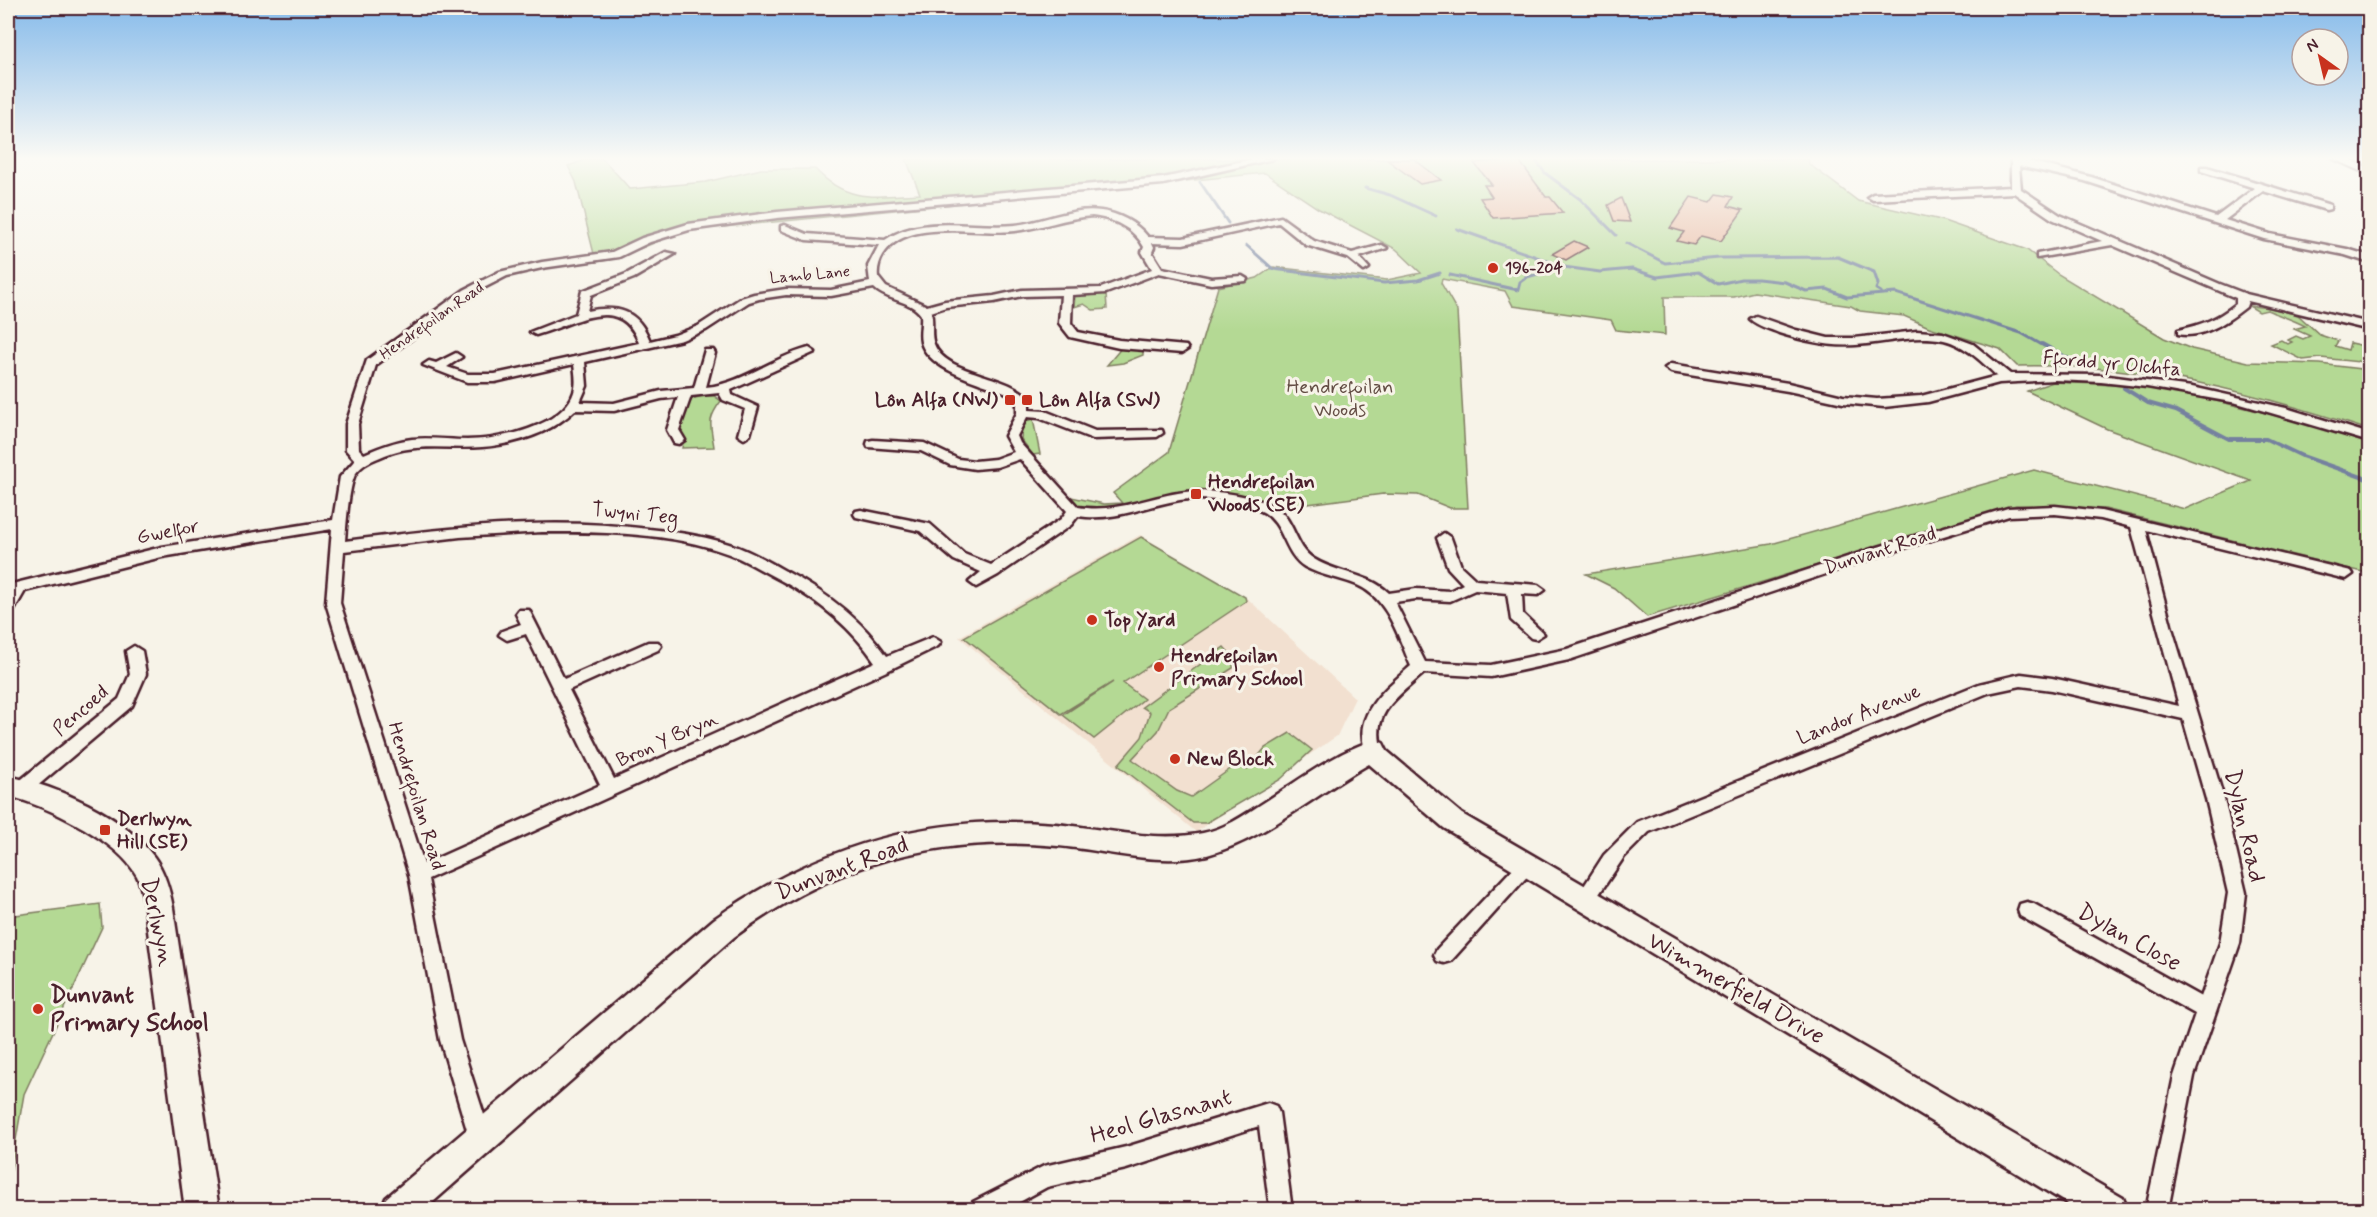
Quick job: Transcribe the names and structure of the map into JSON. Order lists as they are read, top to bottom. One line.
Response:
{"streets":{"street":["Lamb Lane","Hendrefoilan Road","Ffordd yr Olchfa","Twyni Teg","Gwelfor","Dunvant Road","Pencoed","Landor Avenue","Bron Y Bryn","Dylan Road","Derlwyn","Dylan Close","Wimmerfield Drive","Heol Glasnant"]},"crossings":[["Hendrefoilan Road","Twyni Teg"],["Hendrefoilan Road","Gwelfor"],["Hendrefoilan Road","Dunvant Road"],["Hendrefoilan Road","Bron Y Bryn"],["Twyni Teg","Bron Y Bryn"],["Dunvant Road","Dylan Road"],["Dunvant Road","Wimmerfield Drive"],["Pencoed","Derlwyn"],["Landor Avenue","Dylan Road"],["Landor Avenue","Wimmerfield Drive"],["Dylan Road","Dylan Close"]],"parks":["Hendrefoilan Woods"],"places":{"other":["196-204","Top Yard","Hendrefoilan Primary School","New Block","Dunvant Primary School"],"transit":["Lôn Alfa (NW)","Lôn Alfa (SW)","Hendrefoilan Woods (SE)","Derlwyn Hill (SE)"]},"north":"top left"}
